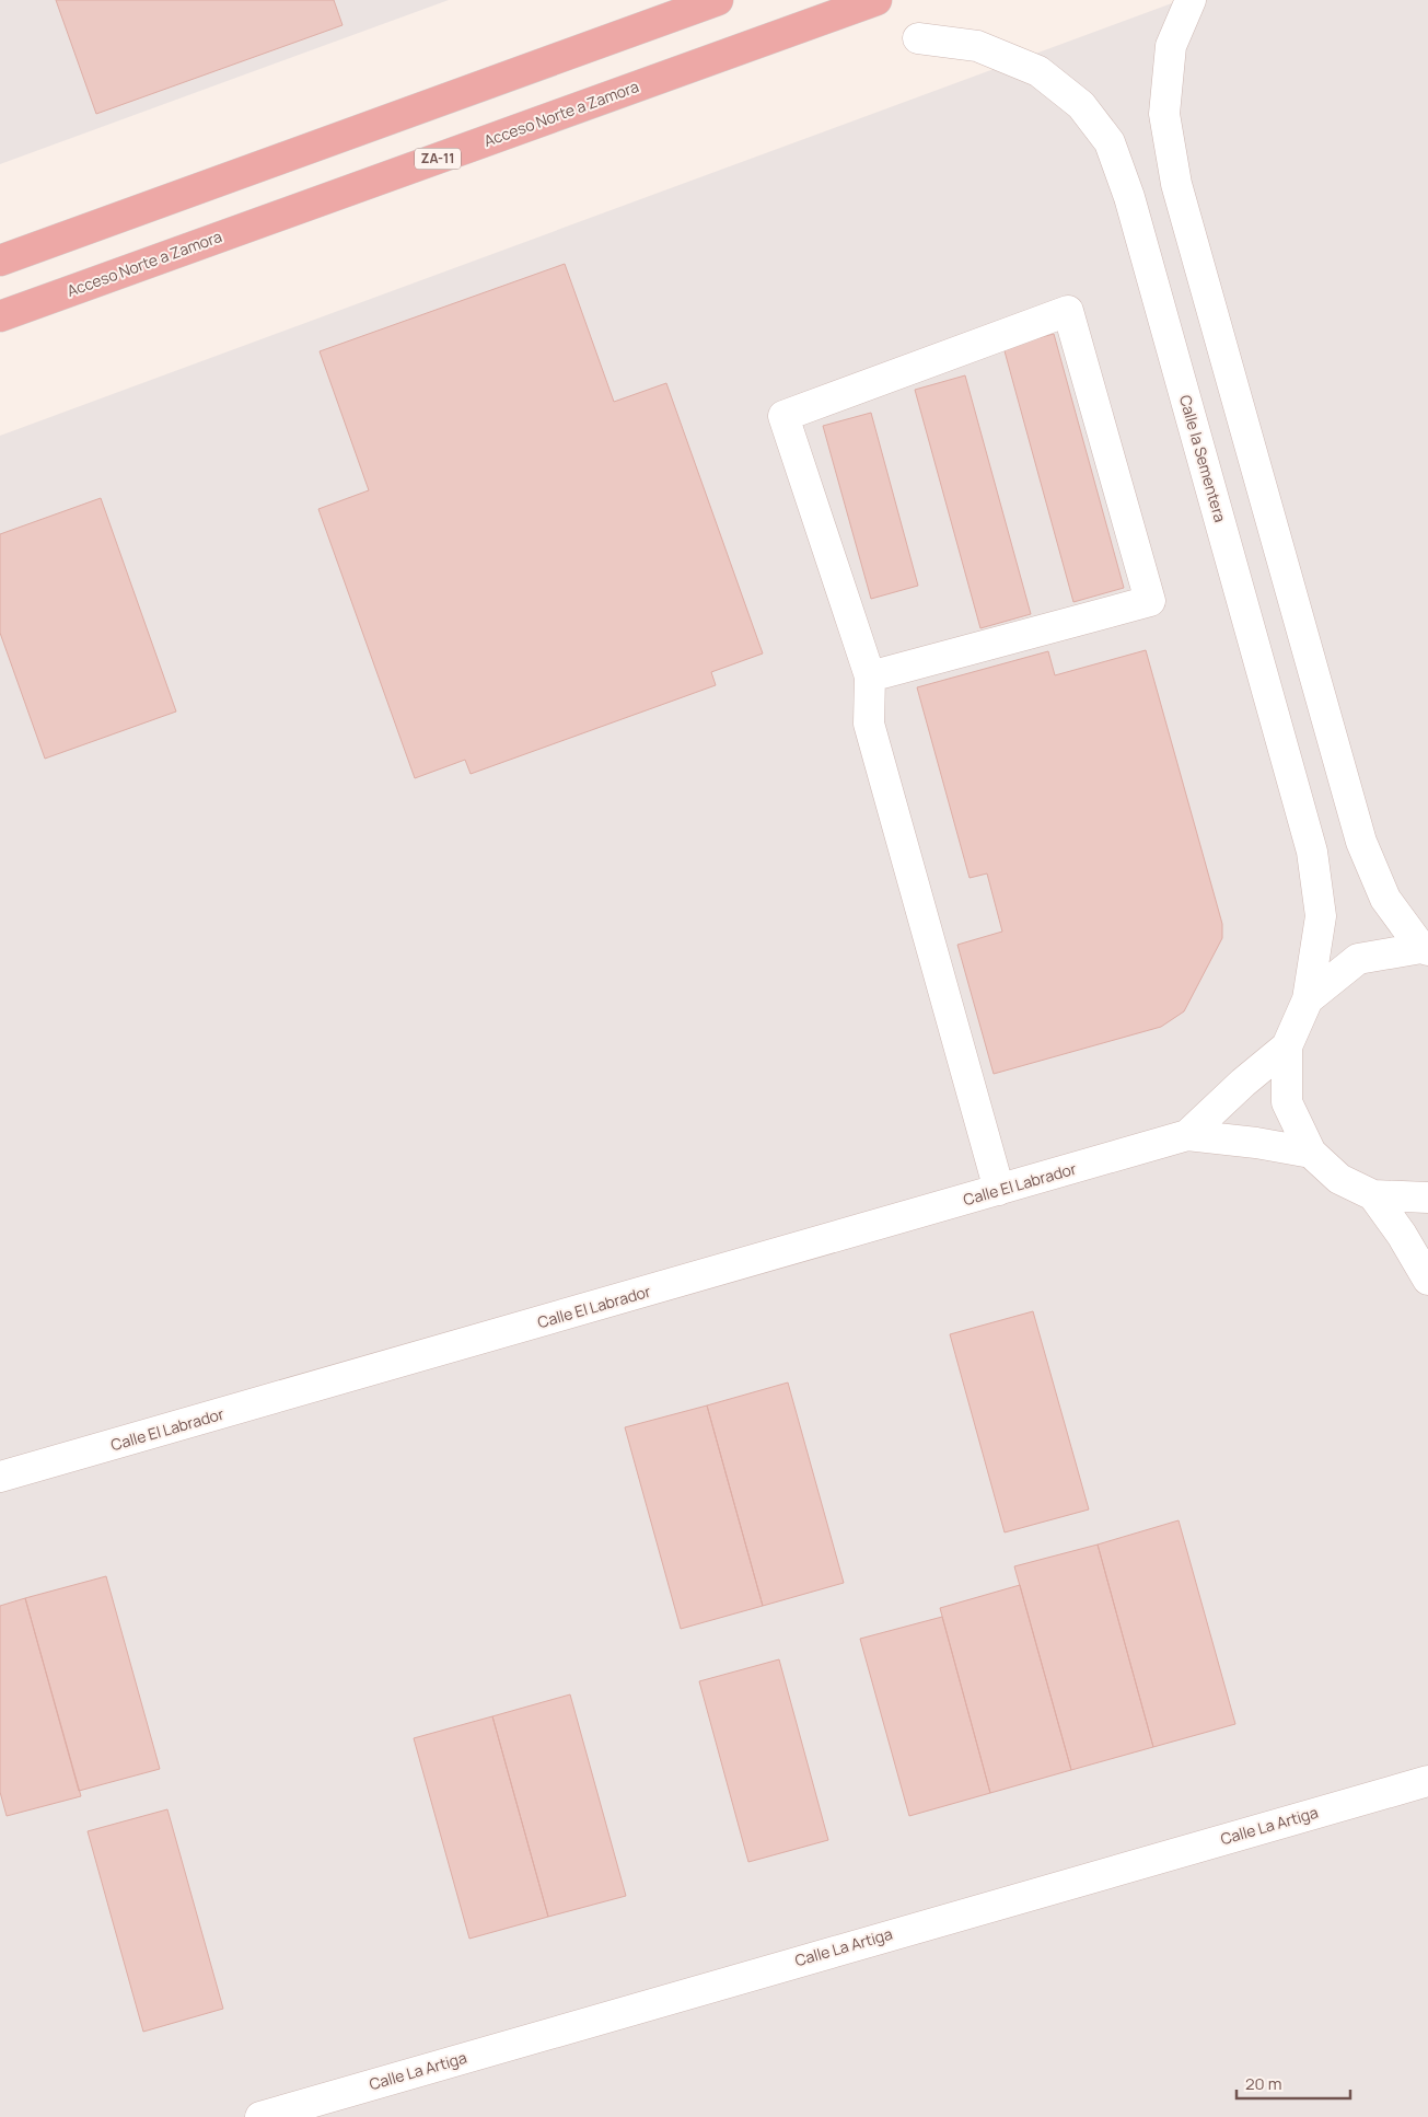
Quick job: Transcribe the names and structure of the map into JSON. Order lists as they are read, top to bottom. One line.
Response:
{"streets":{"highway":["Acceso Norte a Zamora","ZA-11"],"street":["Calle la Sementera","Calle El Labrador","Calle La Artiga"]},"scale_bar":"20 m"}
